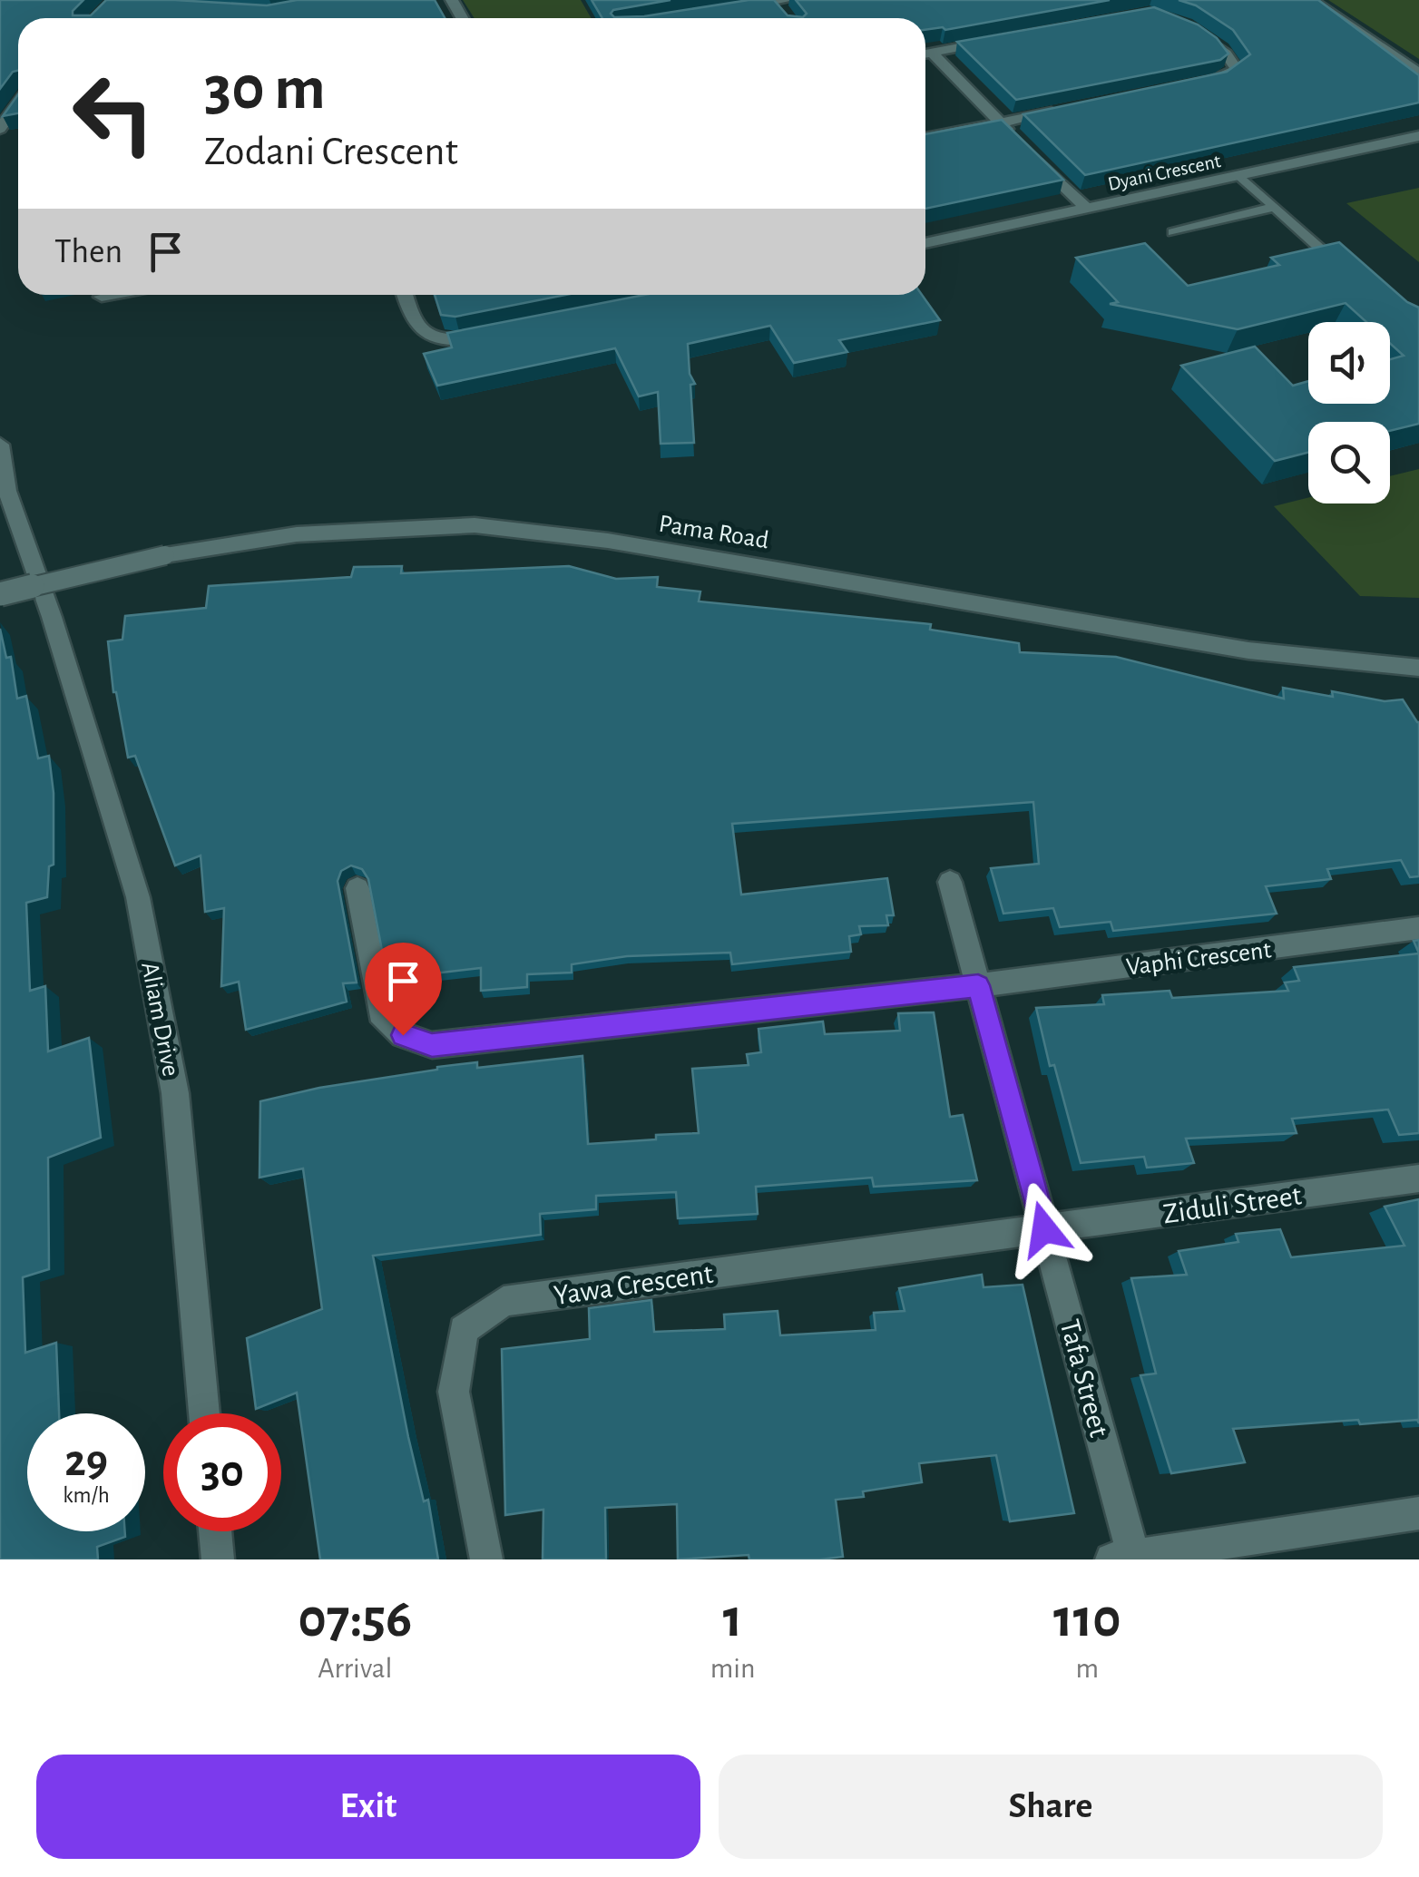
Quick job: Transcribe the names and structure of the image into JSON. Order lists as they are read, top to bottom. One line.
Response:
{"streets":{"street":["Dyani Crescent","Pama Road","Vaphi Crescent","Aliam Drive","Ziduli Street","Yawa Crescent","Tafa Street"]},"crossings":[["Vaphi Crescent","Tafa Street"],["Ziduli Street","Yawa Crescent"],["Ziduli Street","Tafa Street"],["Yawa Crescent","Tafa Street"]],"page":{"turn":["30 m","Zodani Crescent"],"then":"Then","speed":"29 km/h","limit":"30","eta":["07:56","Arrival","1","min","110","m"],"buttons":["Exit","Share"]}}
